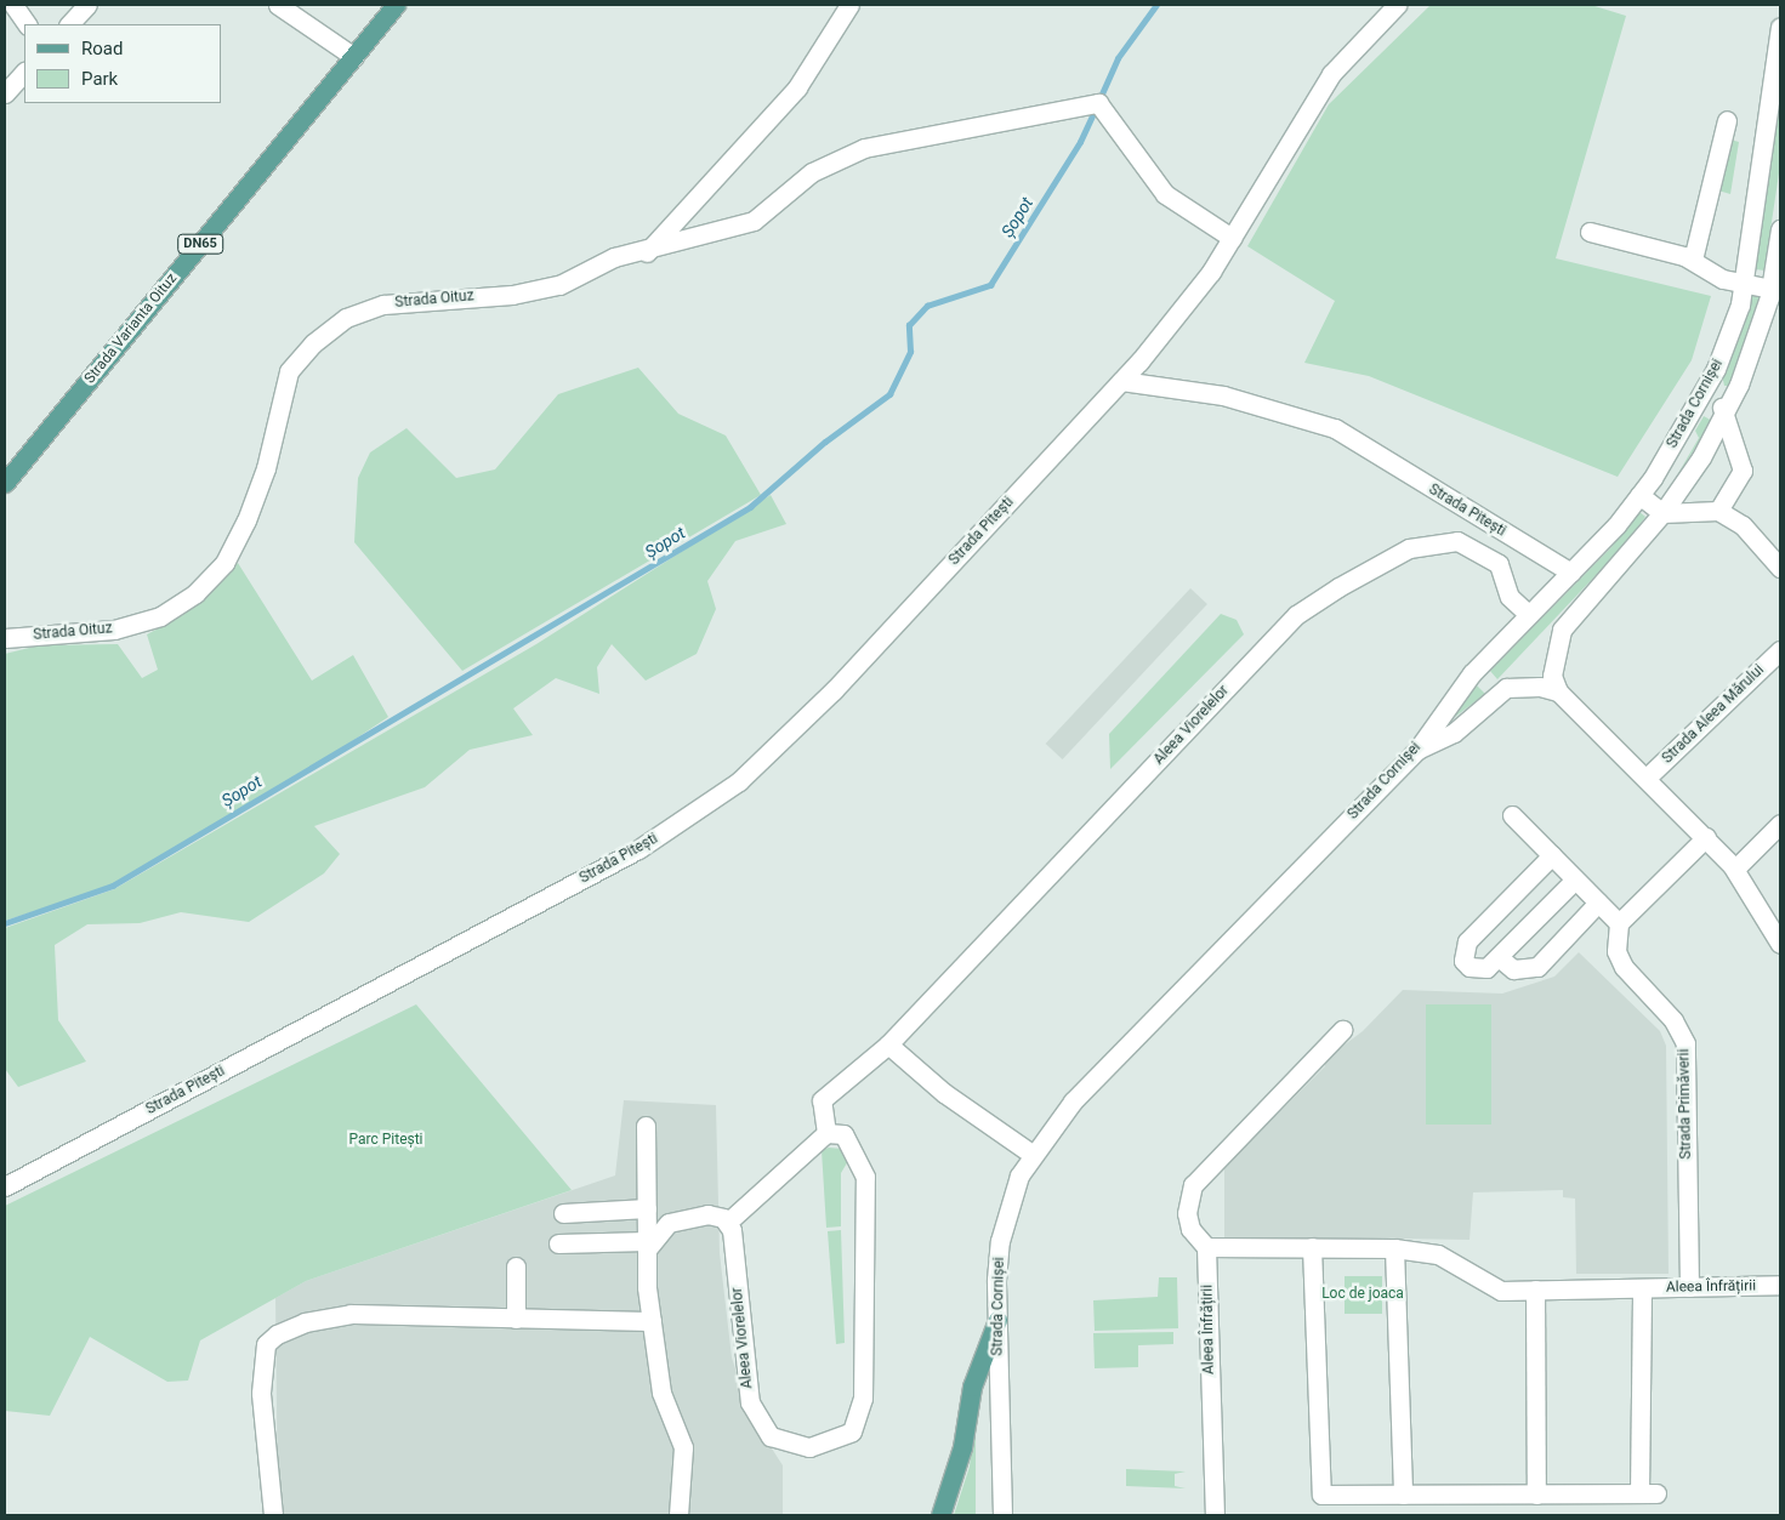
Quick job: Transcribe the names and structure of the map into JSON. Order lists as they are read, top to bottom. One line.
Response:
{"streets":{"main road":["DN65","Strada Varianta Oituz"],"street":["Strada Oituz","Strada Cornișei","Strada Pitești","Strada Aleea Mărului","Aleea Viorelelor","Strada Primăverii","Aleea Înfrățirii"]},"crossings":[["Strada Oituz","Strada Pitești"],["Strada Cornișei","Strada Pitești"],["Strada Cornișei","Aleea Viorelelor"],["Strada Primăverii","Aleea Înfrățirii"]],"water":["Șopot"],"parks":["Parc Pitești","Loc de joaca"],"legend":["Road","Park"]}
